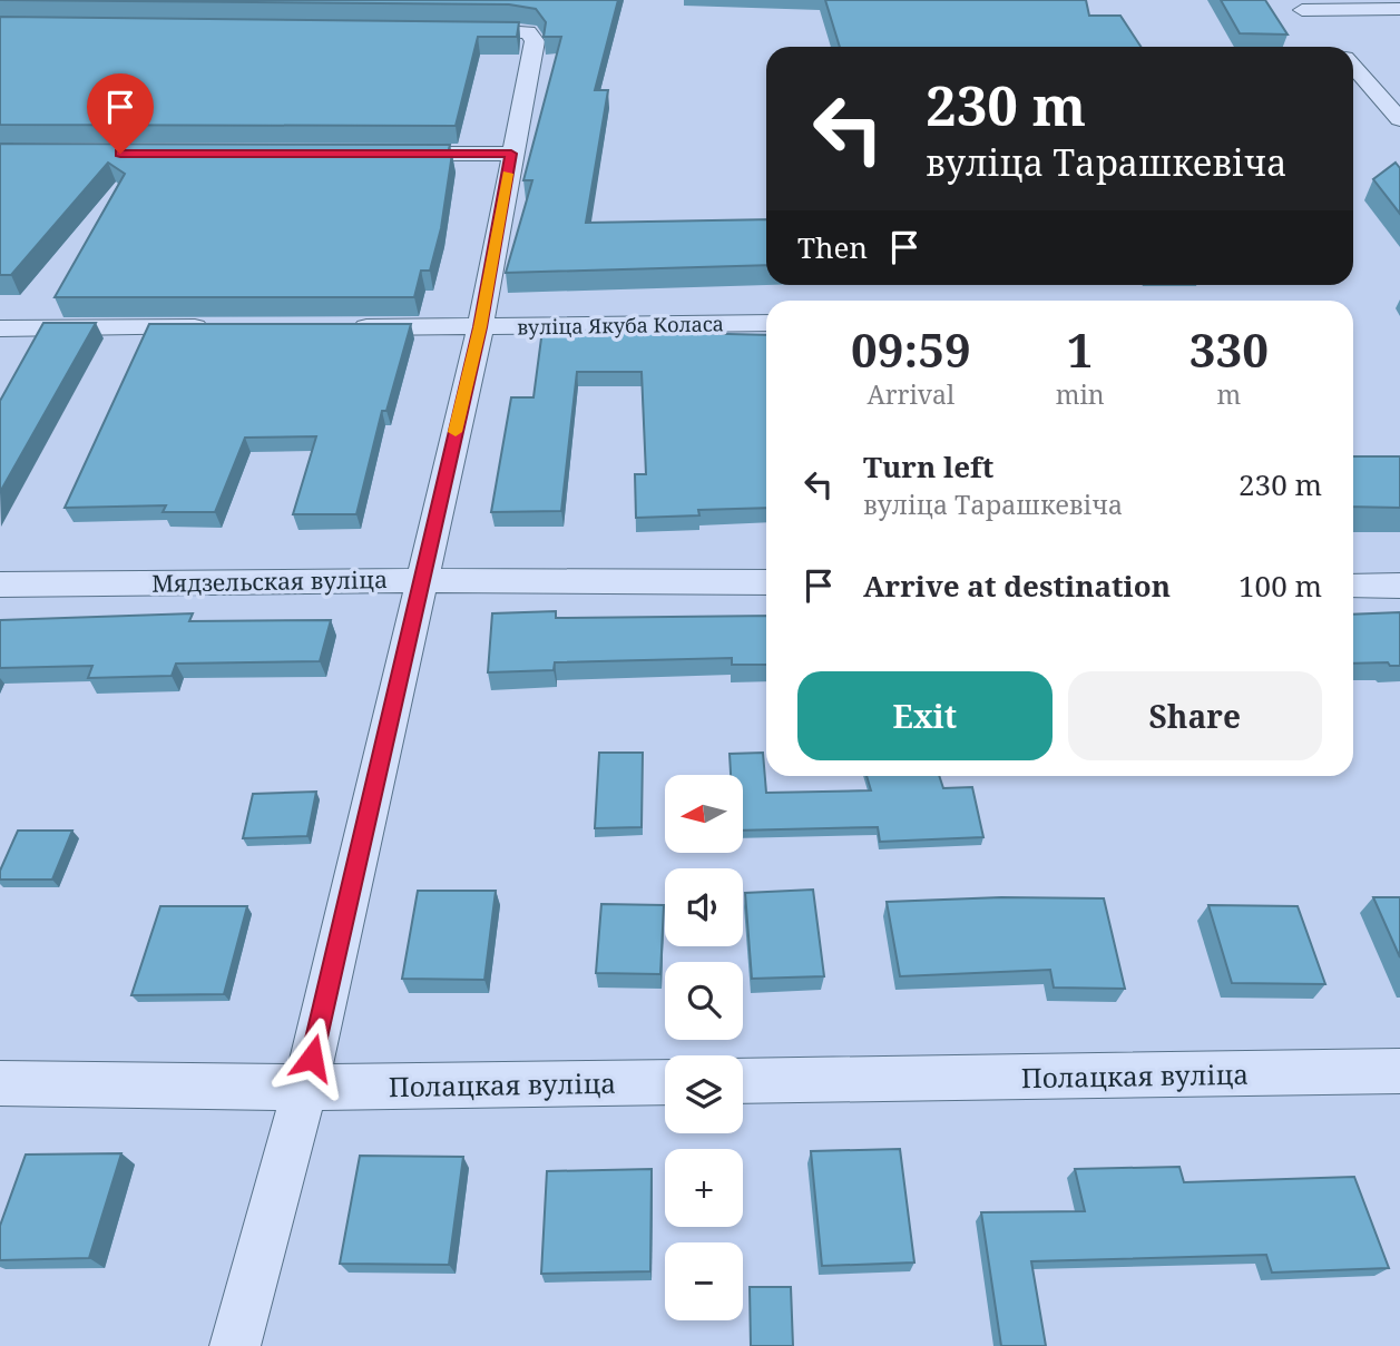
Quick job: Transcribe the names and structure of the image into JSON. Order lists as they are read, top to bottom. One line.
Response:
{"streets":{"street":["вуліца Якуба Коласа","Мядзельская вуліца","Полацкая вуліца"]},"north":"left","page":{"turn":["230 m","вуліца Тарашкевіча"],"then":"Then","eta":["09:59","Arrival","1","min","330","m"],"list":[{"name":"Turn left","note":"вуліца Тарашкевіча","value":"230 m"},{"name":"Arrive at destination","value":"100 m"}],"buttons":["Exit","Share"],"map_buttons":["+","−"]}}
